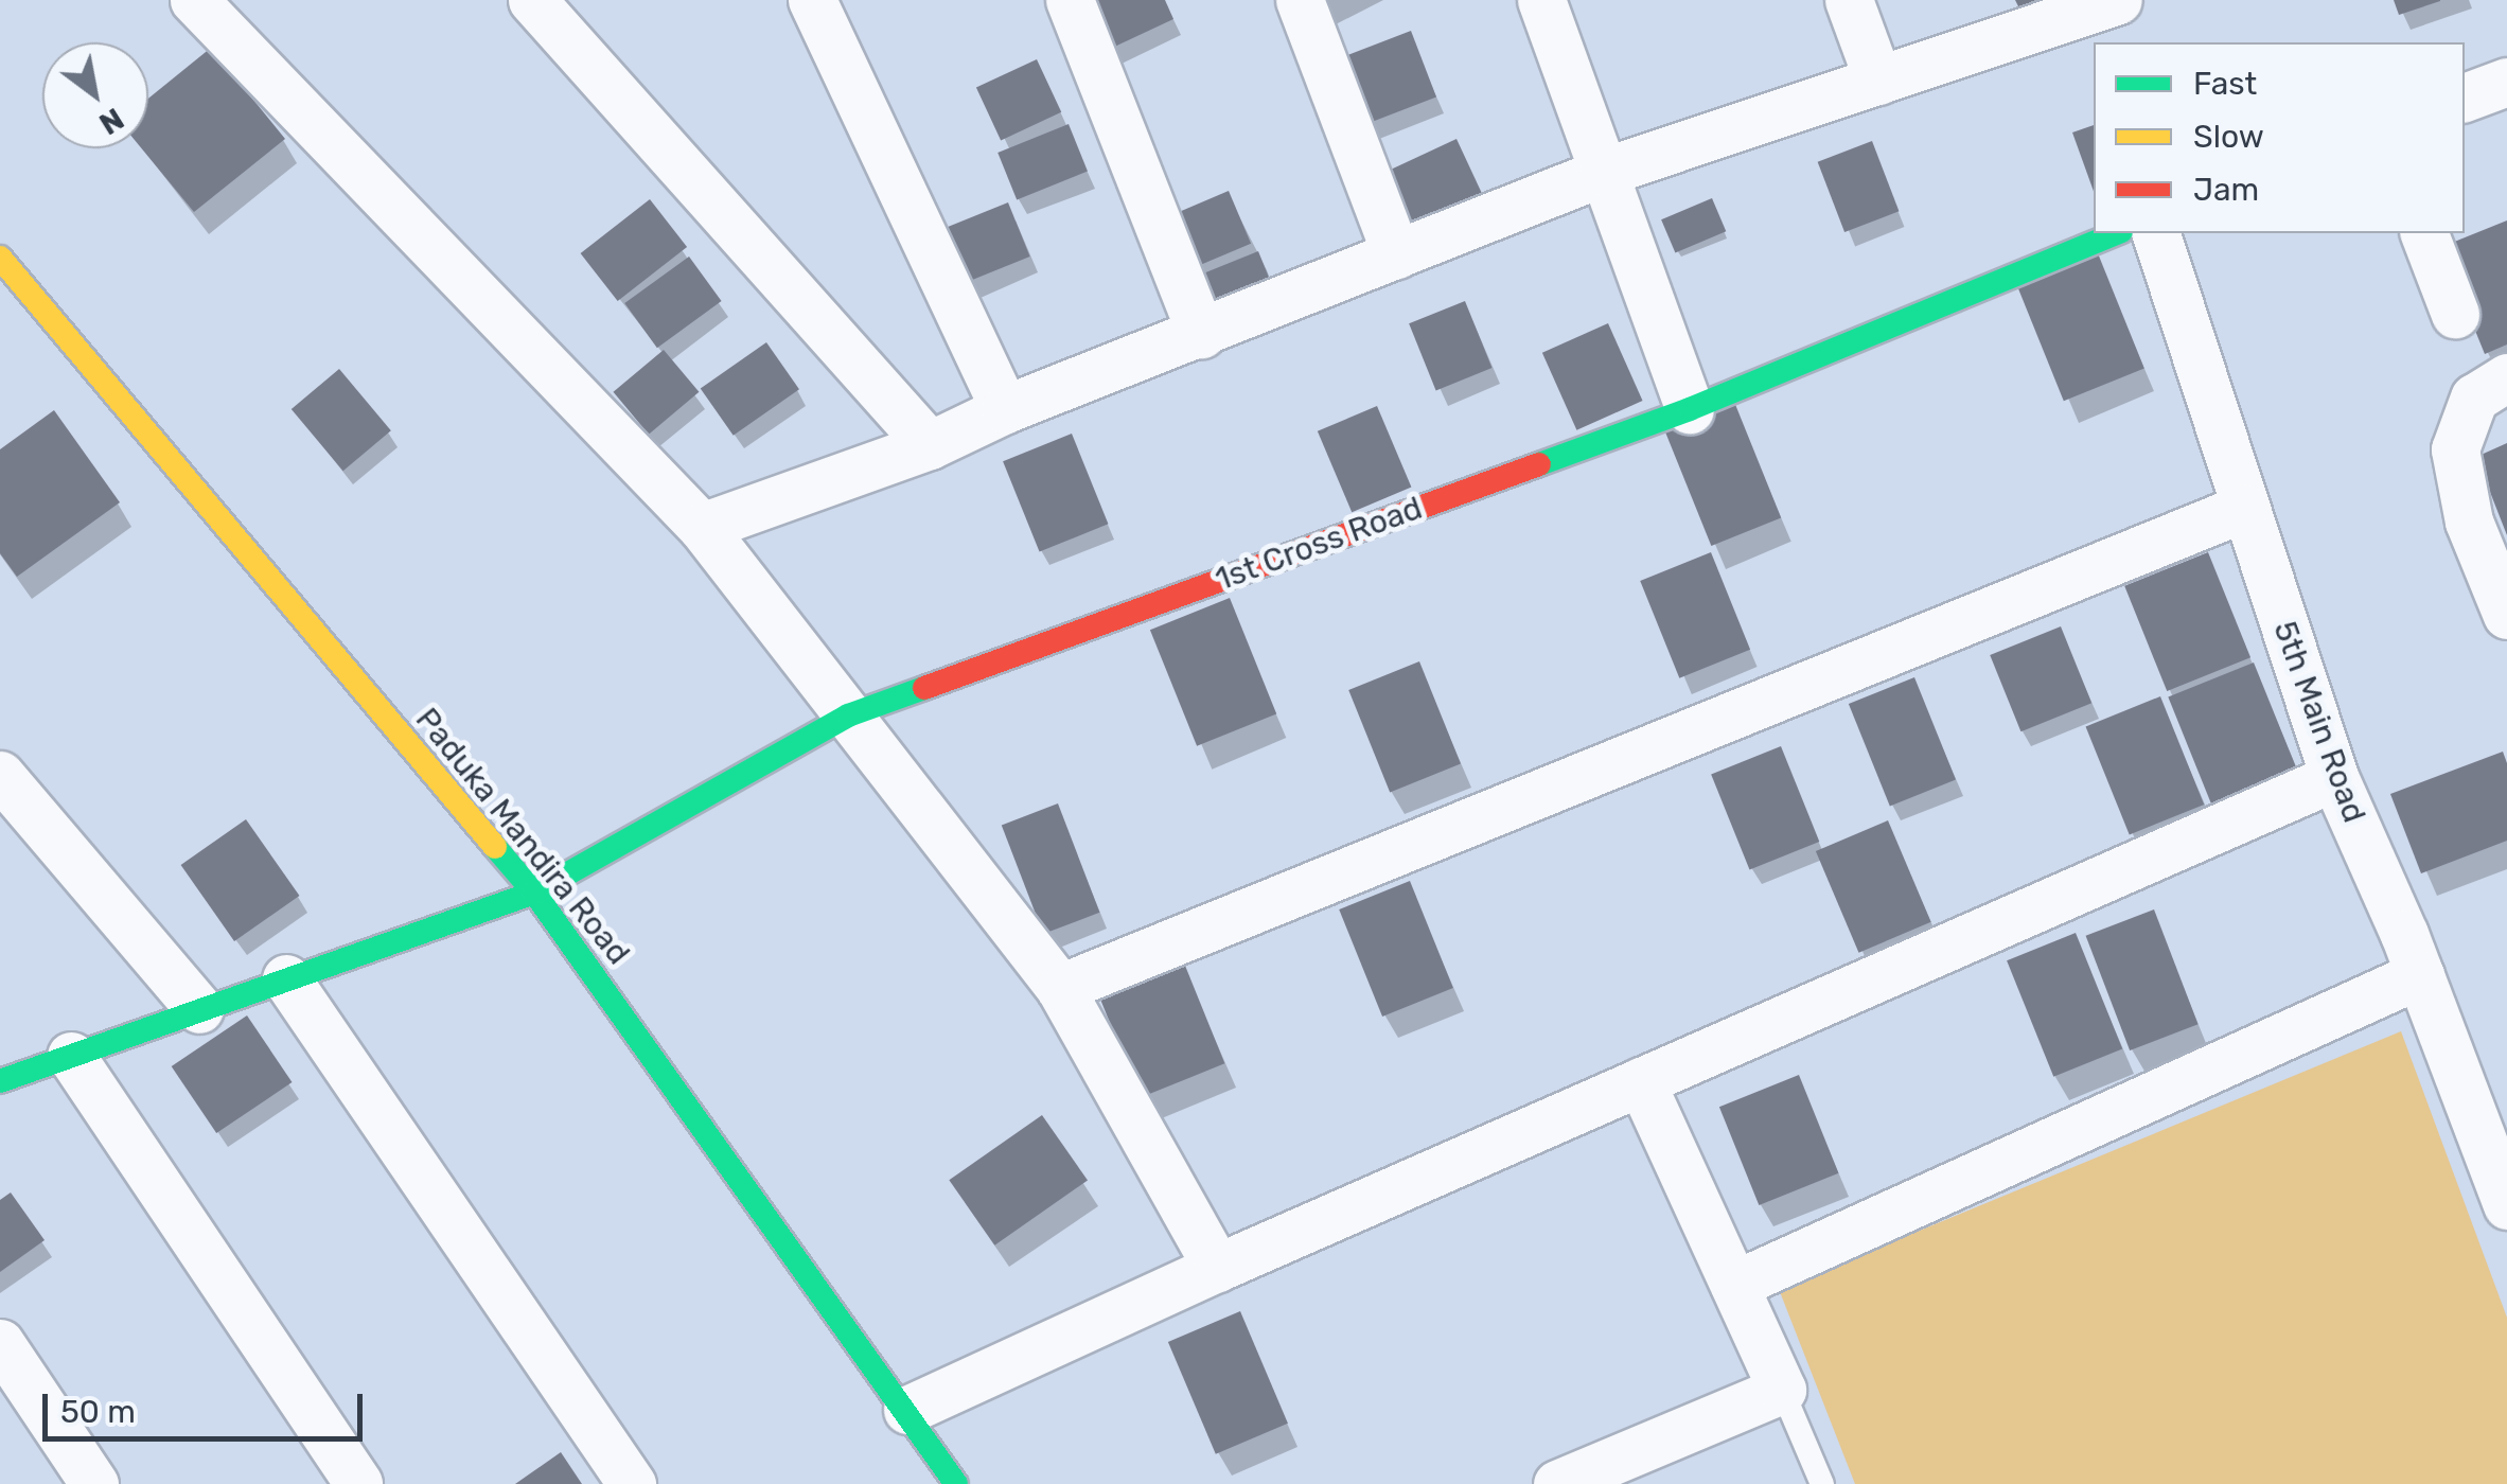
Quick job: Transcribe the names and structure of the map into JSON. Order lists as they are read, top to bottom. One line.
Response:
{"streets":{"street":["1st Cross Road","5th Main Road","Paduka Mandira Road"]},"crossings":[["1st Cross Road","Paduka Mandira Road"]],"legend":["Fast","Slow","Jam"],"scale_bar":"50 m","north":"bottom right"}
